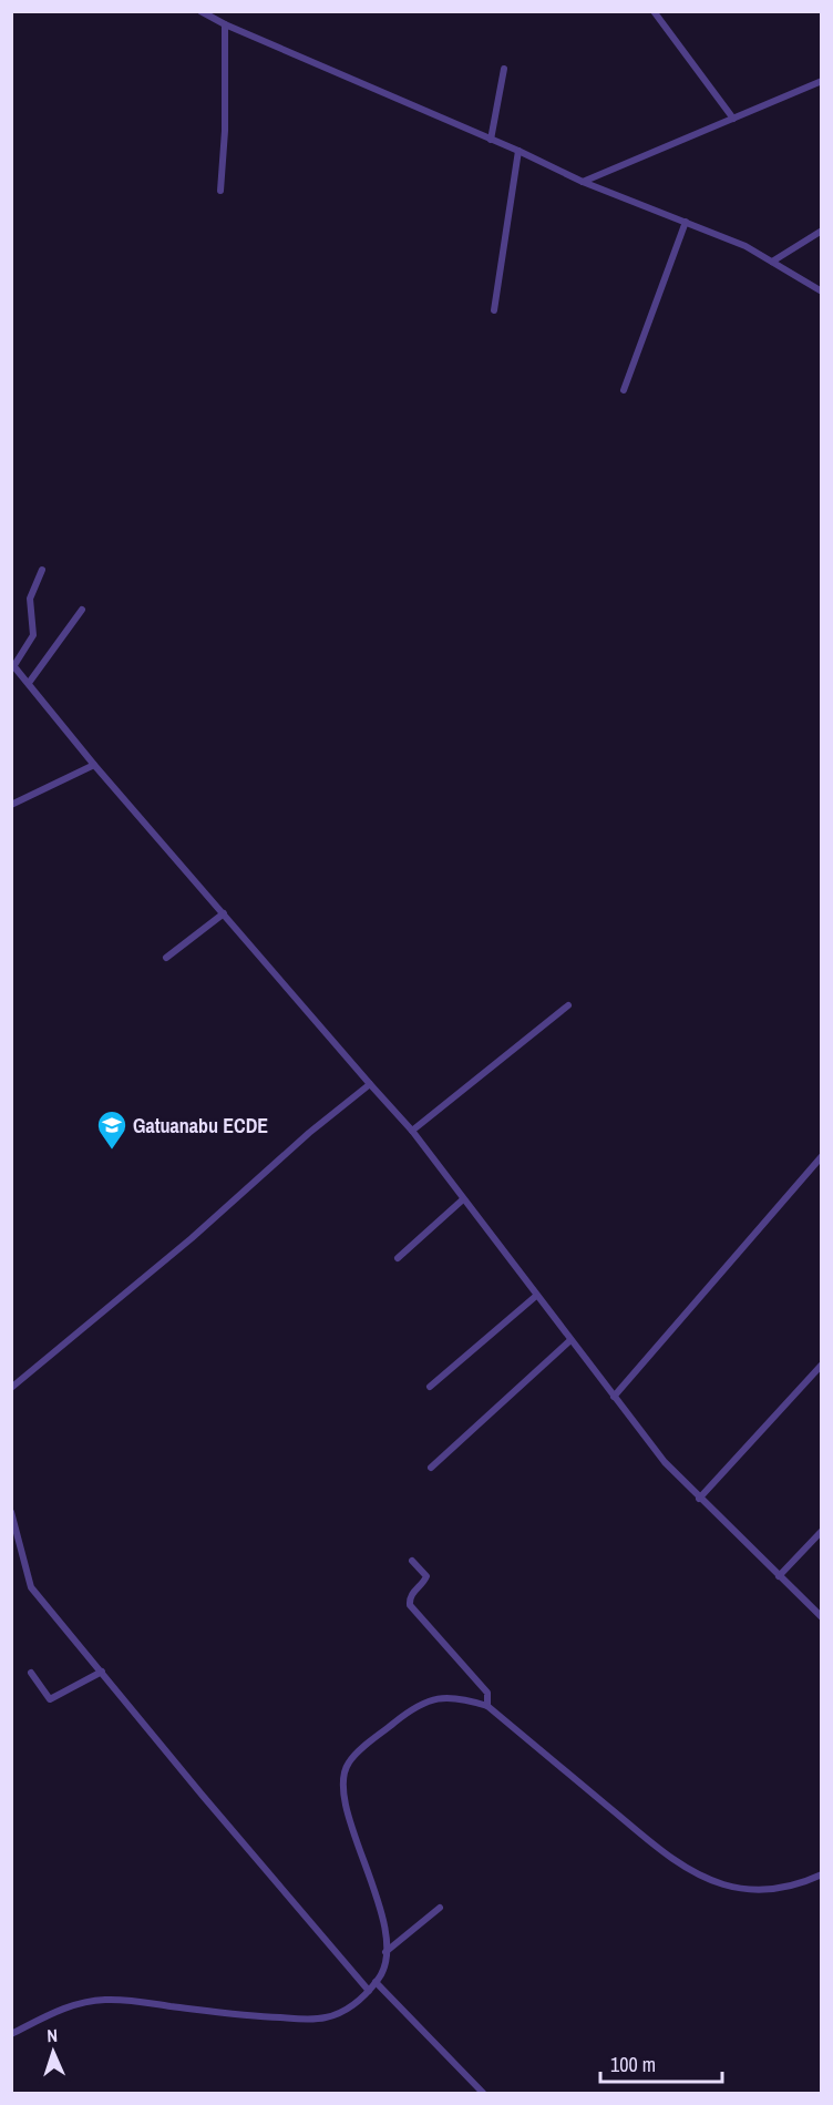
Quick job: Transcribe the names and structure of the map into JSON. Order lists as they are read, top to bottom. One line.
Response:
{"places":{"school or university":["Gatuanabu ECDE"]},"scale_bar":"100 m","north":"top"}
